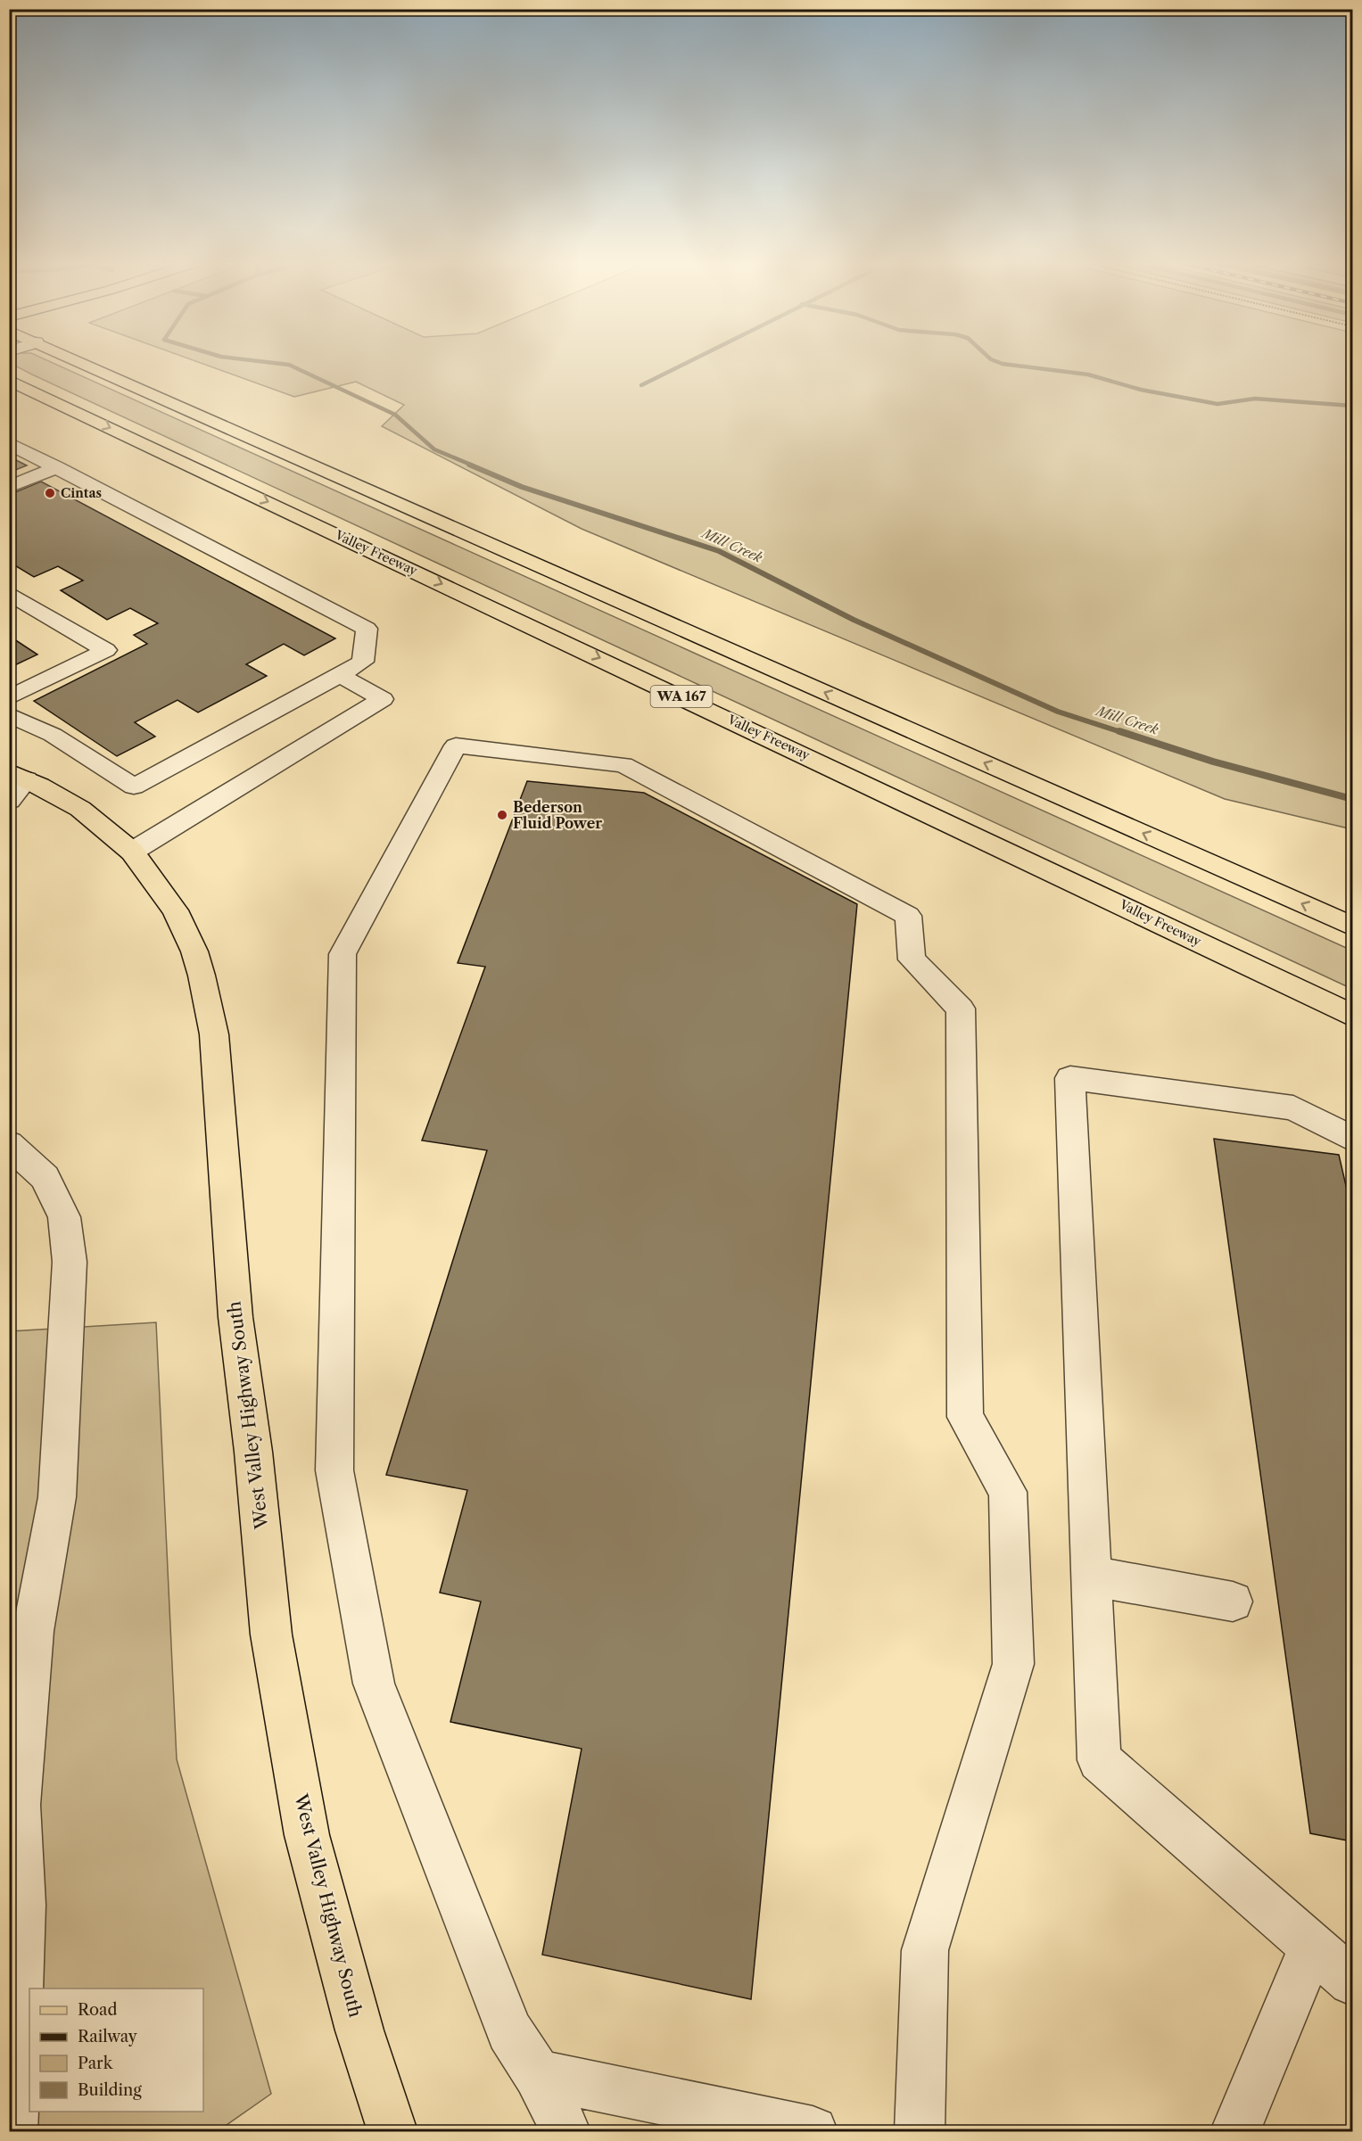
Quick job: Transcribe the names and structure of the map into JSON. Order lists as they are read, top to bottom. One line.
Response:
{"streets":{"main road":["Valley Freeway","WA 167","West Valley Highway South"]},"water":["Mill Creek"],"places":["Cintas","Bederson Fluid Power"],"legend":["Road","Railway","Park","Building"]}
